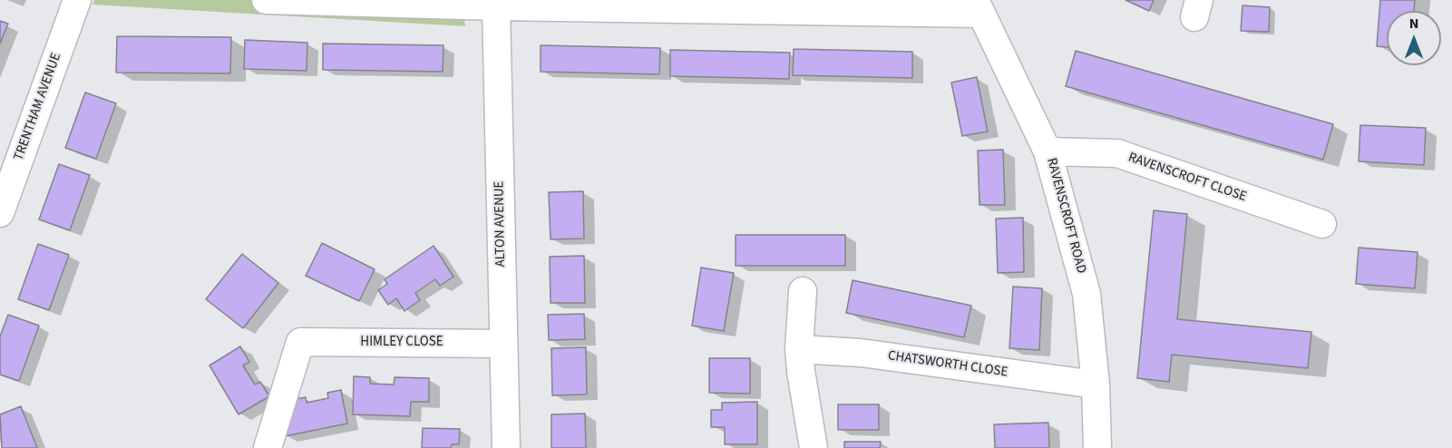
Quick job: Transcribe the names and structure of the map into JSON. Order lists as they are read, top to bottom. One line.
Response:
{"streets":{"street":["TRENTHAM AVENUE","RAVENSCROFT CLOSE","RAVENSCROFT ROAD","ALTON AVENUE","HIMLEY CLOSE","CHATSWORTH CLOSE"]},"crossings":[["RAVENSCROFT CLOSE","RAVENSCROFT ROAD"],["RAVENSCROFT ROAD","CHATSWORTH CLOSE"],["ALTON AVENUE","HIMLEY CLOSE"]],"north":"top"}
